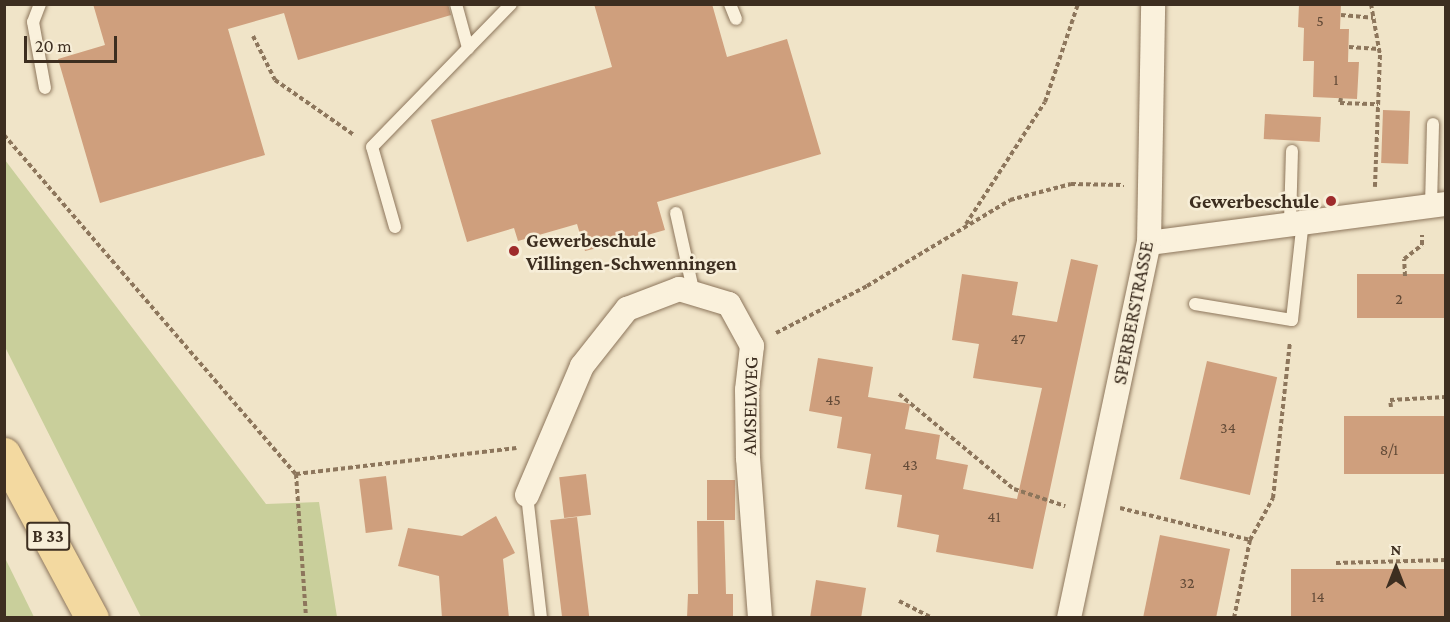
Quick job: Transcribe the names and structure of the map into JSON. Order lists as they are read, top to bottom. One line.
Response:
{"streets":{"main road":["B 33"],"street":["SPERBERSTRASSE","AMSELWEG"]},"places":["Gewerbeschule","Gewerbeschule Villingen-Schwenningen"],"house_numbers":["5","1","2","47","45","34","8/1","43","41","32","14"],"scale_bar":"20 m","north":"top"}
